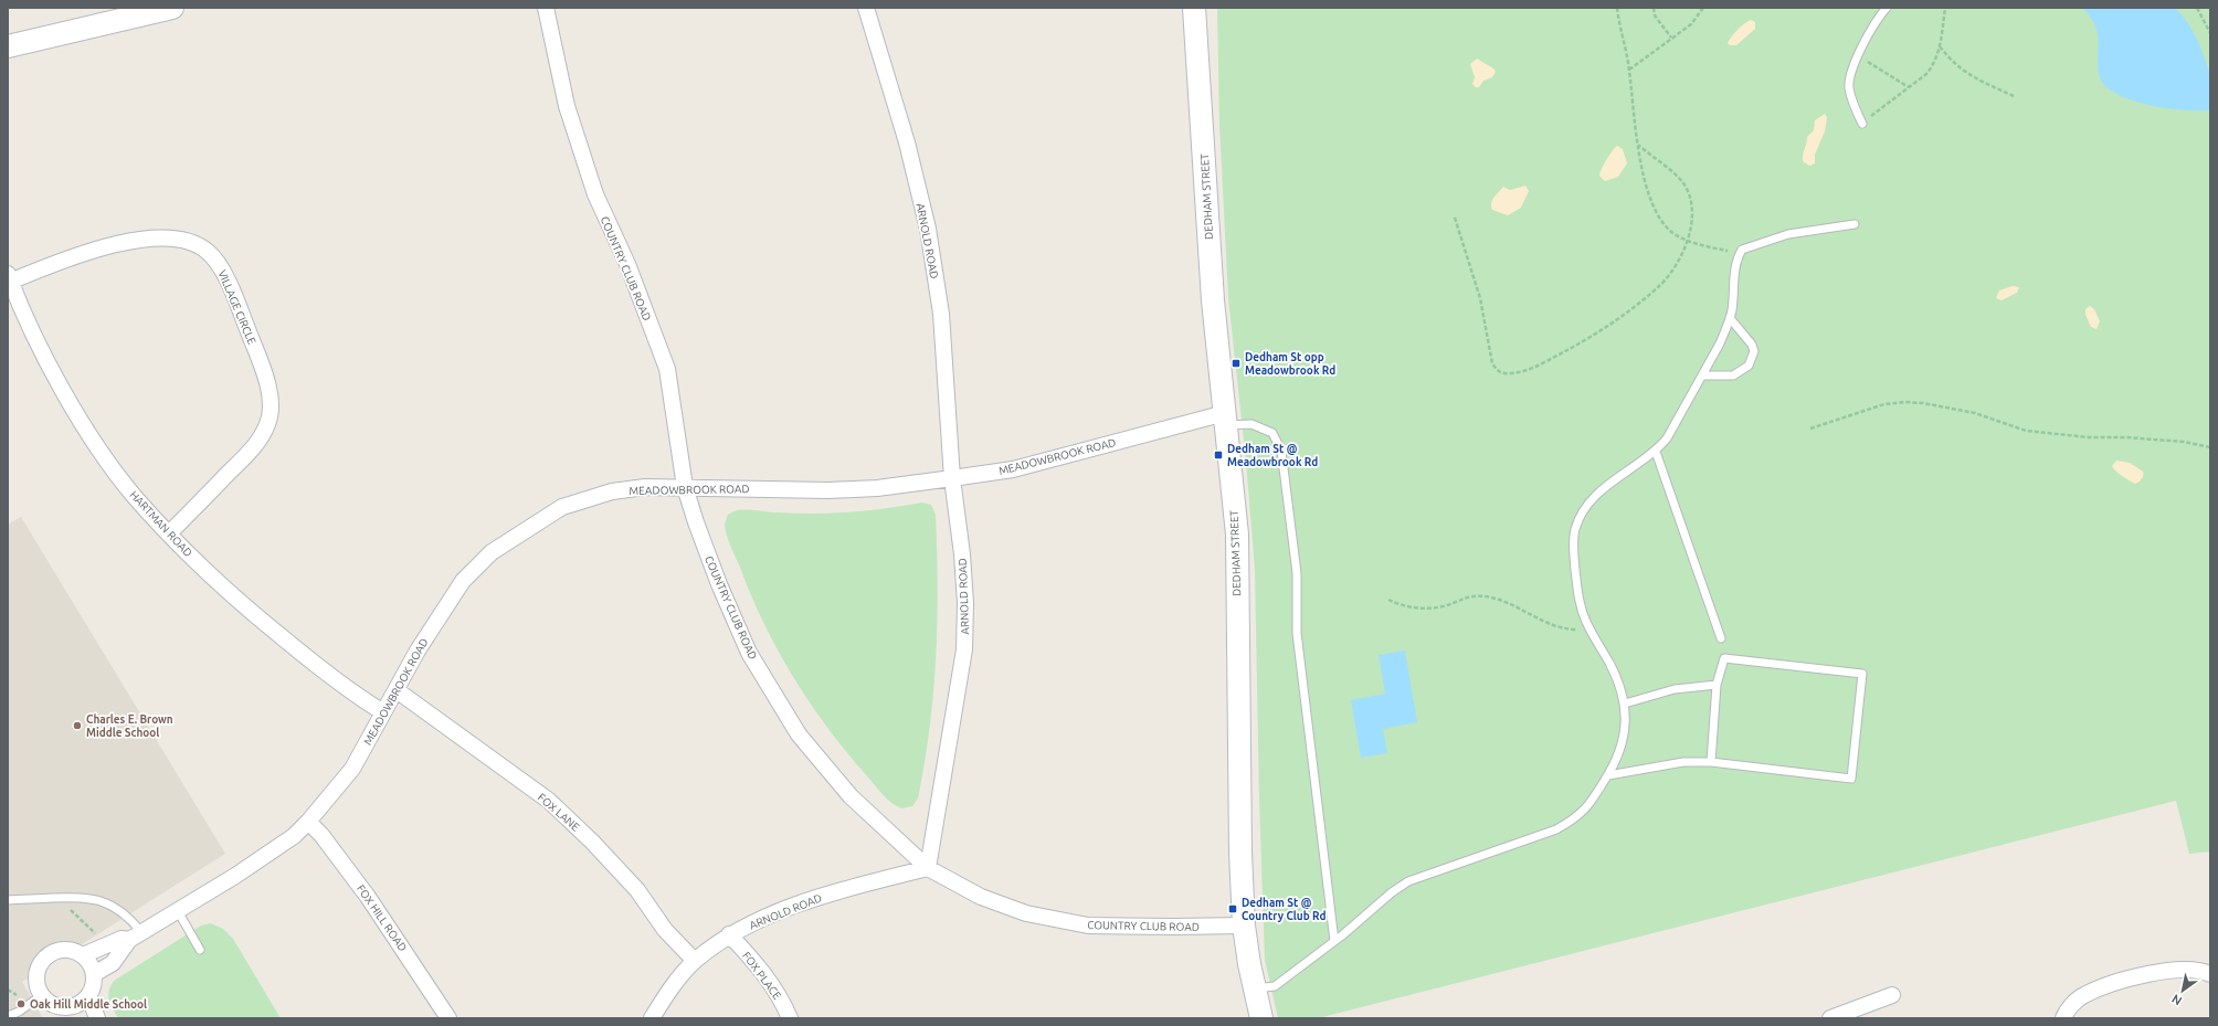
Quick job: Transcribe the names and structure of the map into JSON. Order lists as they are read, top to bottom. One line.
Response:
{"streets":{"main road":["DEDHAM STREET"],"street":["ARNOLD ROAD","COUNTRY CLUB ROAD","VILLAGE CIRCLE","MEADOWBROOK ROAD","HARTMAN ROAD","FOX LANE","FOX HILL ROAD","FOX PLACE"]},"crossings":[["DEDHAM STREET","COUNTRY CLUB ROAD"],["DEDHAM STREET","MEADOWBROOK ROAD"],["ARNOLD ROAD","COUNTRY CLUB ROAD"],["ARNOLD ROAD","MEADOWBROOK ROAD"],["ARNOLD ROAD","FOX LANE"],["ARNOLD ROAD","FOX PLACE"],["COUNTRY CLUB ROAD","MEADOWBROOK ROAD"],["VILLAGE CIRCLE","HARTMAN ROAD"],["MEADOWBROOK ROAD","HARTMAN ROAD"],["MEADOWBROOK ROAD","FOX LANE"],["MEADOWBROOK ROAD","FOX HILL ROAD"]],"places":{"transit":["Dedham St opp Meadowbrook Rd","Dedham St @ Meadowbrook Rd","Dedham St @ Country Club Rd"],"other":["Charles E. Brown Middle School","Oak Hill Middle School"]},"north":"bottom left"}
